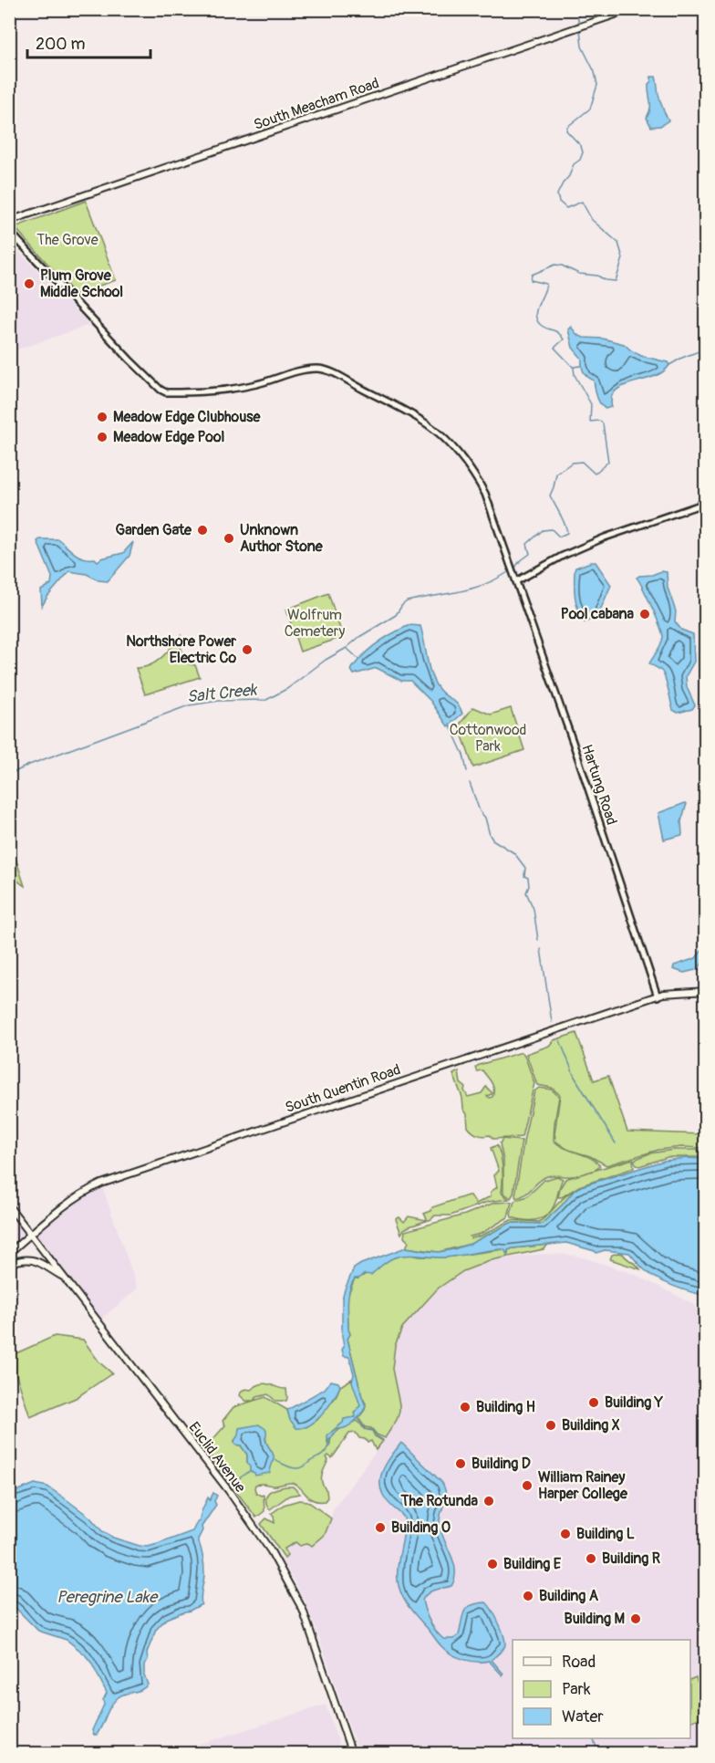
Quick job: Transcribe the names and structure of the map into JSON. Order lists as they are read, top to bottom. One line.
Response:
{"streets":{"main road":["South Meacham Road","South Quentin Road","Euclid Avenue"],"street":["Hartung Road"]},"crossings":[["Hartung Road","South Quentin Road"],["South Quentin Road","Euclid Avenue"]],"water":["Salt Creek","Peregrine Lake"],"parks":["The Grove","Wolfrum Cemetery","Cottonwood Park"],"places":["Plum Grove Middle School","Meadow Edge Clubhouse","Meadow Edge Pool","Garden Gate","Unknown Author Stone","Pool cabana","Northshore Power Electric Co","Building Y","Building H","Building X","Building D","William Rainey Harper College","The Rotunda","Building O","Building L","Building R","Building E","Building A","Building M"],"legend":["Road","Park","Water"],"scale_bar":"200 m"}
